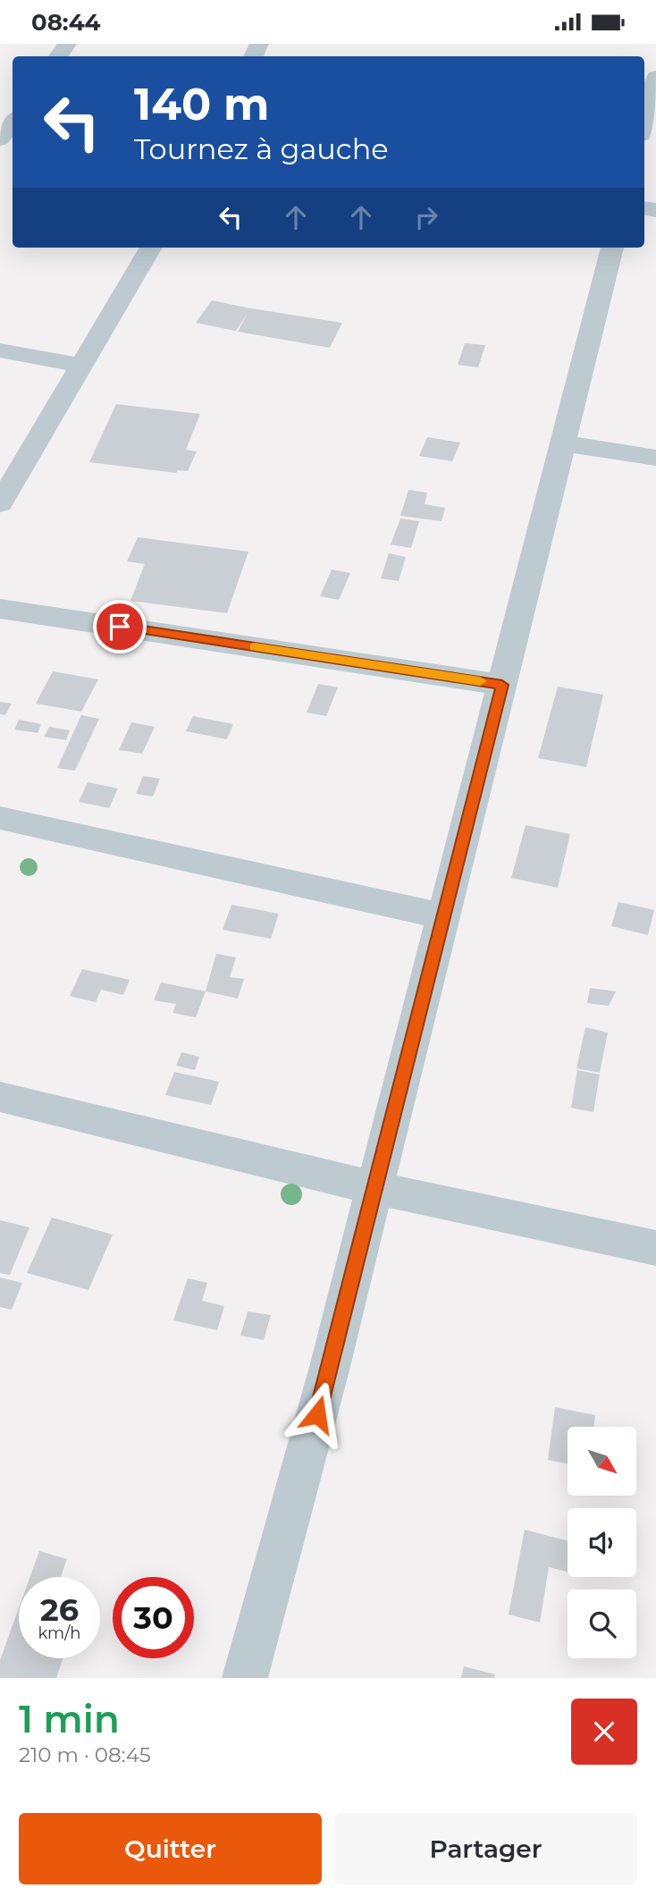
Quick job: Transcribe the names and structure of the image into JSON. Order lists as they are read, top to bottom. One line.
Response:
{"north":"bottom right","page":{"status":"08:44","turn":["140 m","Tournez à gauche"],"speed":"26 km/h","limit":"30","heading":["1 min","210 m · 08:45"],"buttons":["Quitter","Partager"]}}
